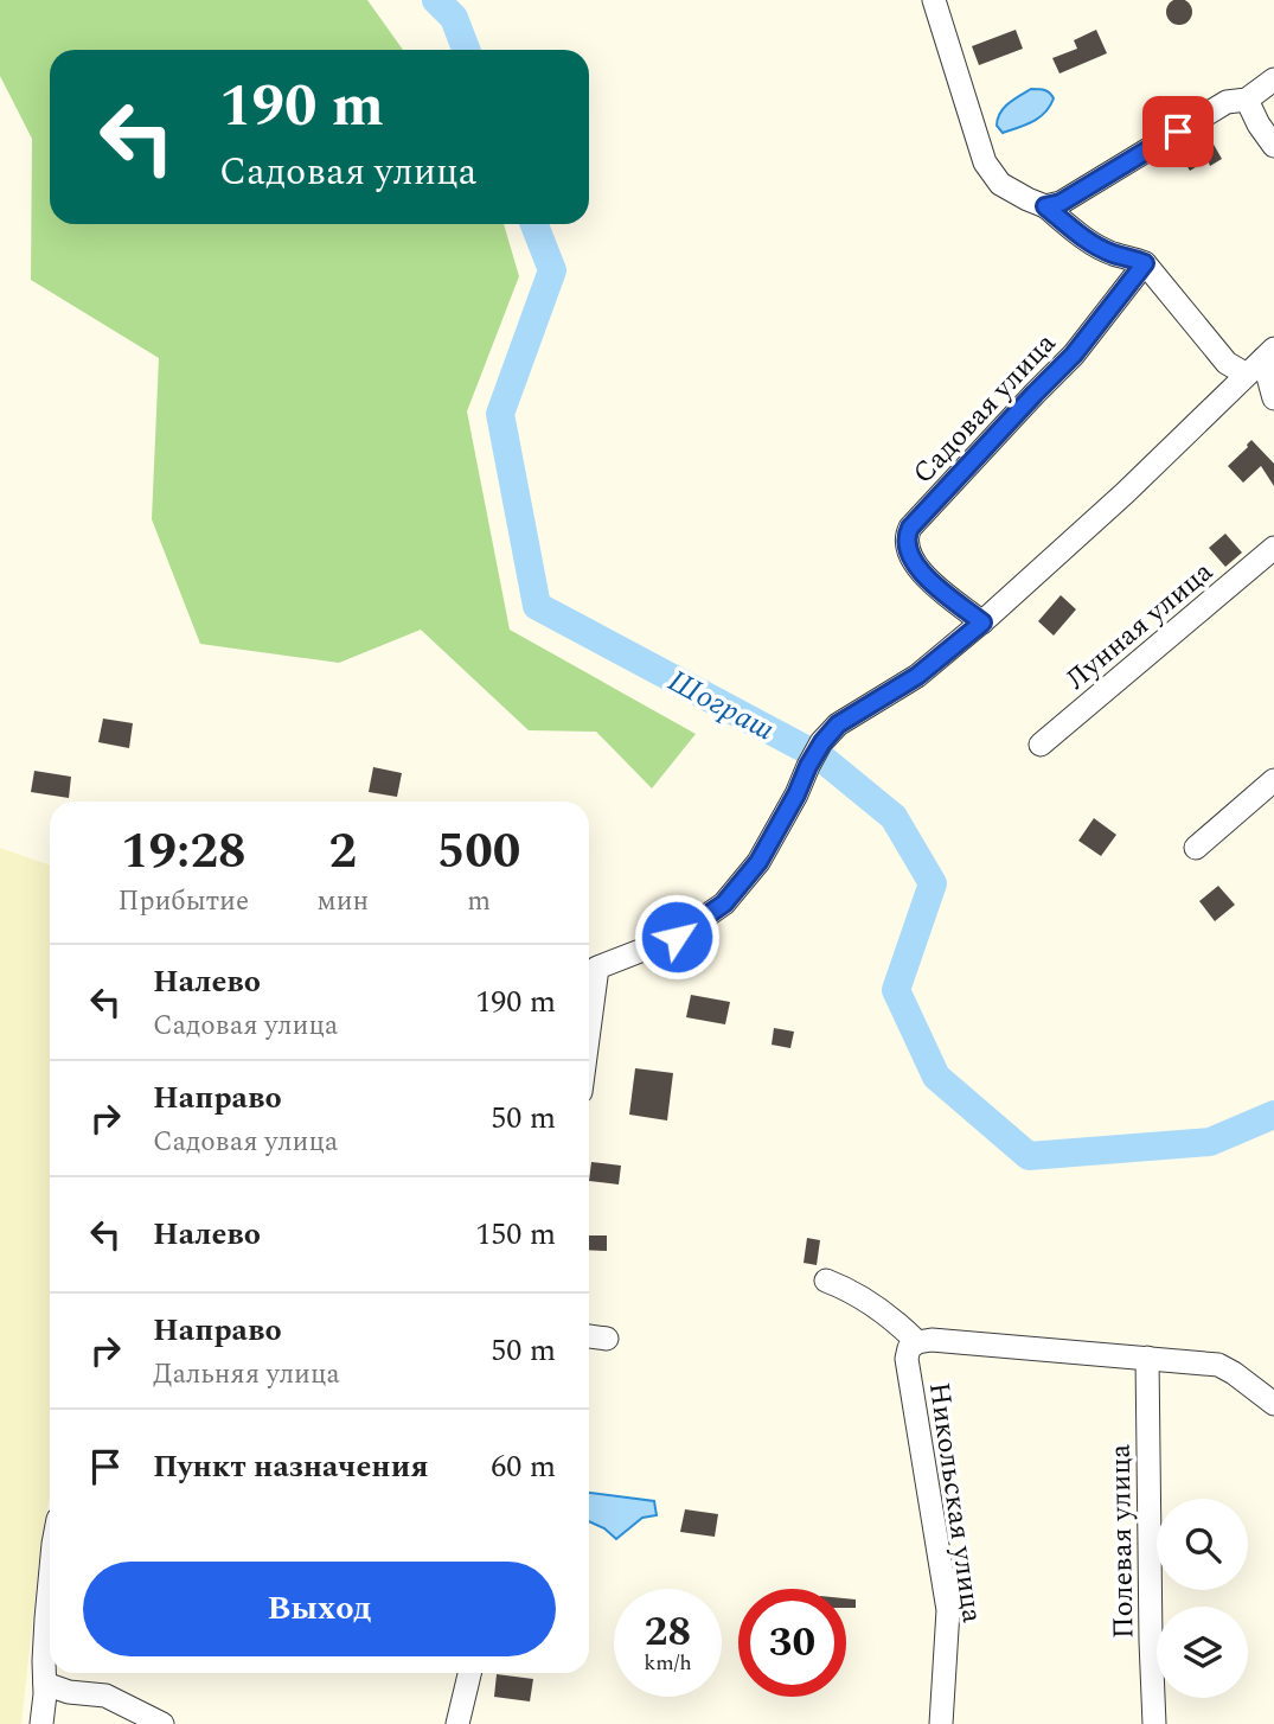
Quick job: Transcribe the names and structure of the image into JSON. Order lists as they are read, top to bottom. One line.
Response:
{"streets":{"street":["Садовая улица","Лунная улица","Никольская улица","Полевая улица"]},"water":["Шограш"],"page":{"turn":["190 m","Садовая улица"],"eta":["19:28","Прибытие","2","мин","500","m"],"list":[{"name":"Налево","note":"Садовая улица","value":"190 m"},{"name":"Направо","note":"Садовая улица","value":"50 m"},{"name":"Налево","value":"150 m"},{"name":"Направо","note":"Дальняя улица","value":"50 m"},{"name":"Пункт назначения","value":"60 m"}],"buttons":"Выход","speed":"28 km/h","limit":"30"}}
